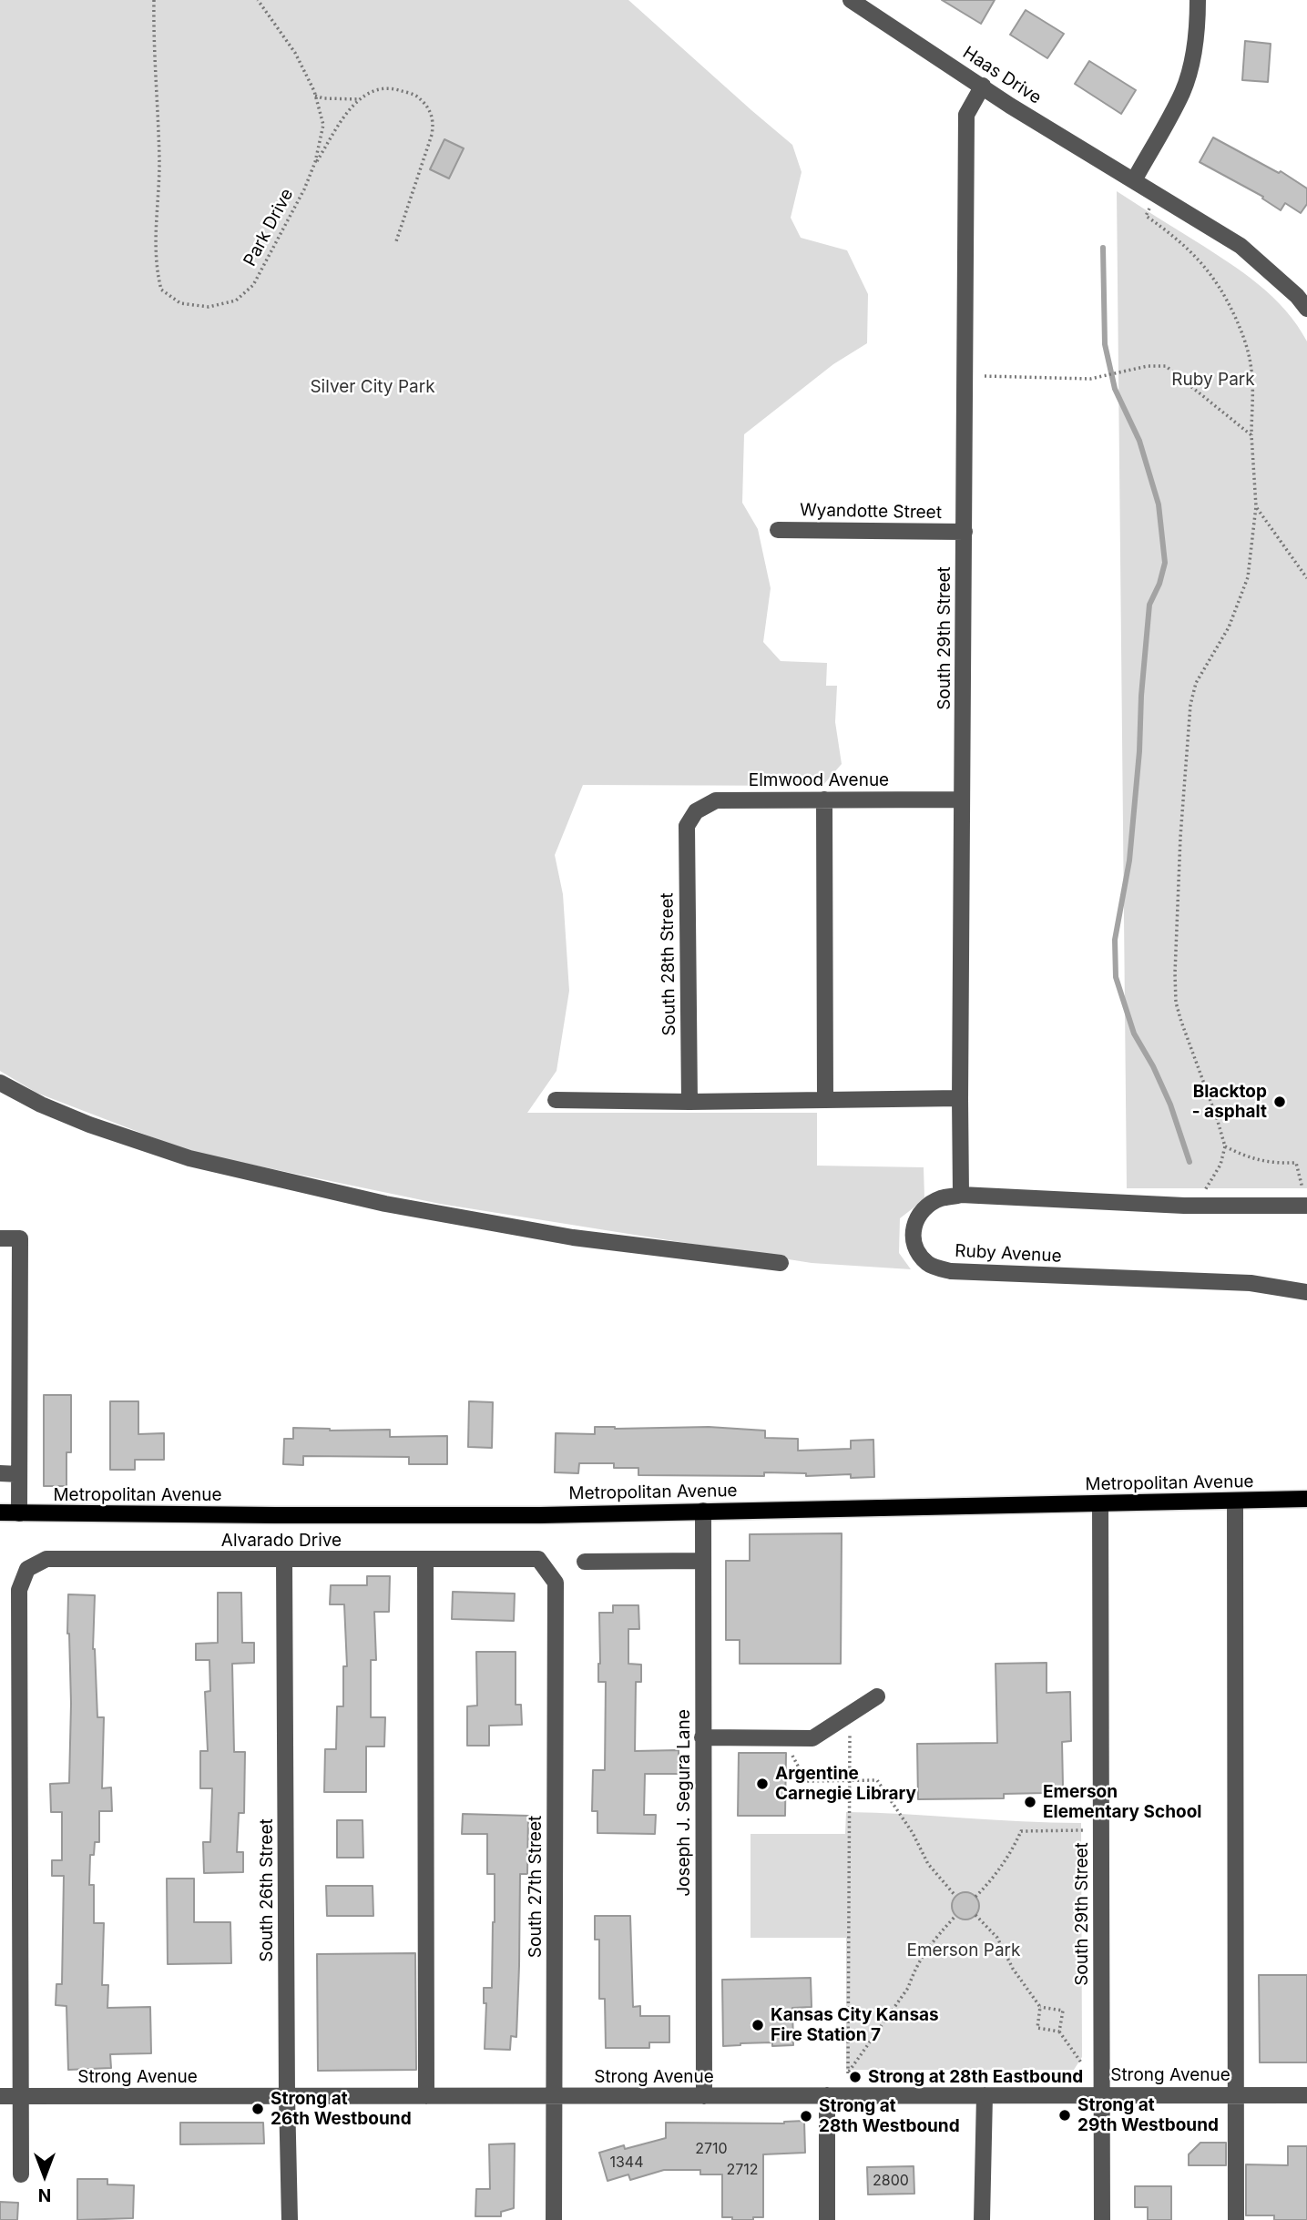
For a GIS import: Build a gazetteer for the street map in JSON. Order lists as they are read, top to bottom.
{
  "streets": {
    "main road": ["Metropolitan Avenue"],
    "street": [
      "Haas Drive",
      "Wyandotte Street",
      "South 29th Street",
      "Elmwood Avenue",
      "South 28th Street",
      "Ruby Avenue",
      "Alvarado Drive",
      "Joseph J. Segura Lane",
      "South 27th Street",
      "South 26th Street",
      "Strong Avenue"
    ],
    "path": ["Park Drive"]
  },
  "crossings": [
    ["Haas Drive", "South 29th Street"],
    ["Wyandotte Street", "South 29th Street"],
    ["South 29th Street", "Elmwood Avenue"],
    ["South 29th Street", "Ruby Avenue"],
    ["South 29th Street", "Metropolitan Avenue"],
    ["South 29th Street", "Strong Avenue"],
    ["Elmwood Avenue", "South 28th Street"],
    ["Metropolitan Avenue", "Joseph J. Segura Lane"],
    ["Alvarado Drive", "South 27th Street"],
    ["Alvarado Drive", "South 26th Street"],
    ["Alvarado Drive", "Strong Avenue"],
    ["Joseph J. Segura Lane", "Strong Avenue"],
    ["South 27th Street", "Strong Avenue"],
    ["South 26th Street", "Strong Avenue"]
  ],
  "parks": ["Ruby Park", "Silver City Park", "Emerson Park"],
  "places": [
    "Blacktop - asphalt",
    "Argentine Carnegie Library",
    "Emerson Elementary School",
    "Kansas City Kansas Fire Station 7",
    "Strong at 28th Eastbound",
    "Strong at 26th Westbound",
    "Strong at 29th Westbound",
    "Strong at 28th Westbound"
  ],
  "house_numbers": [
    "2710",
    "1344",
    "2712",
    "2800"
  ],
  "north": "bottom"
}
